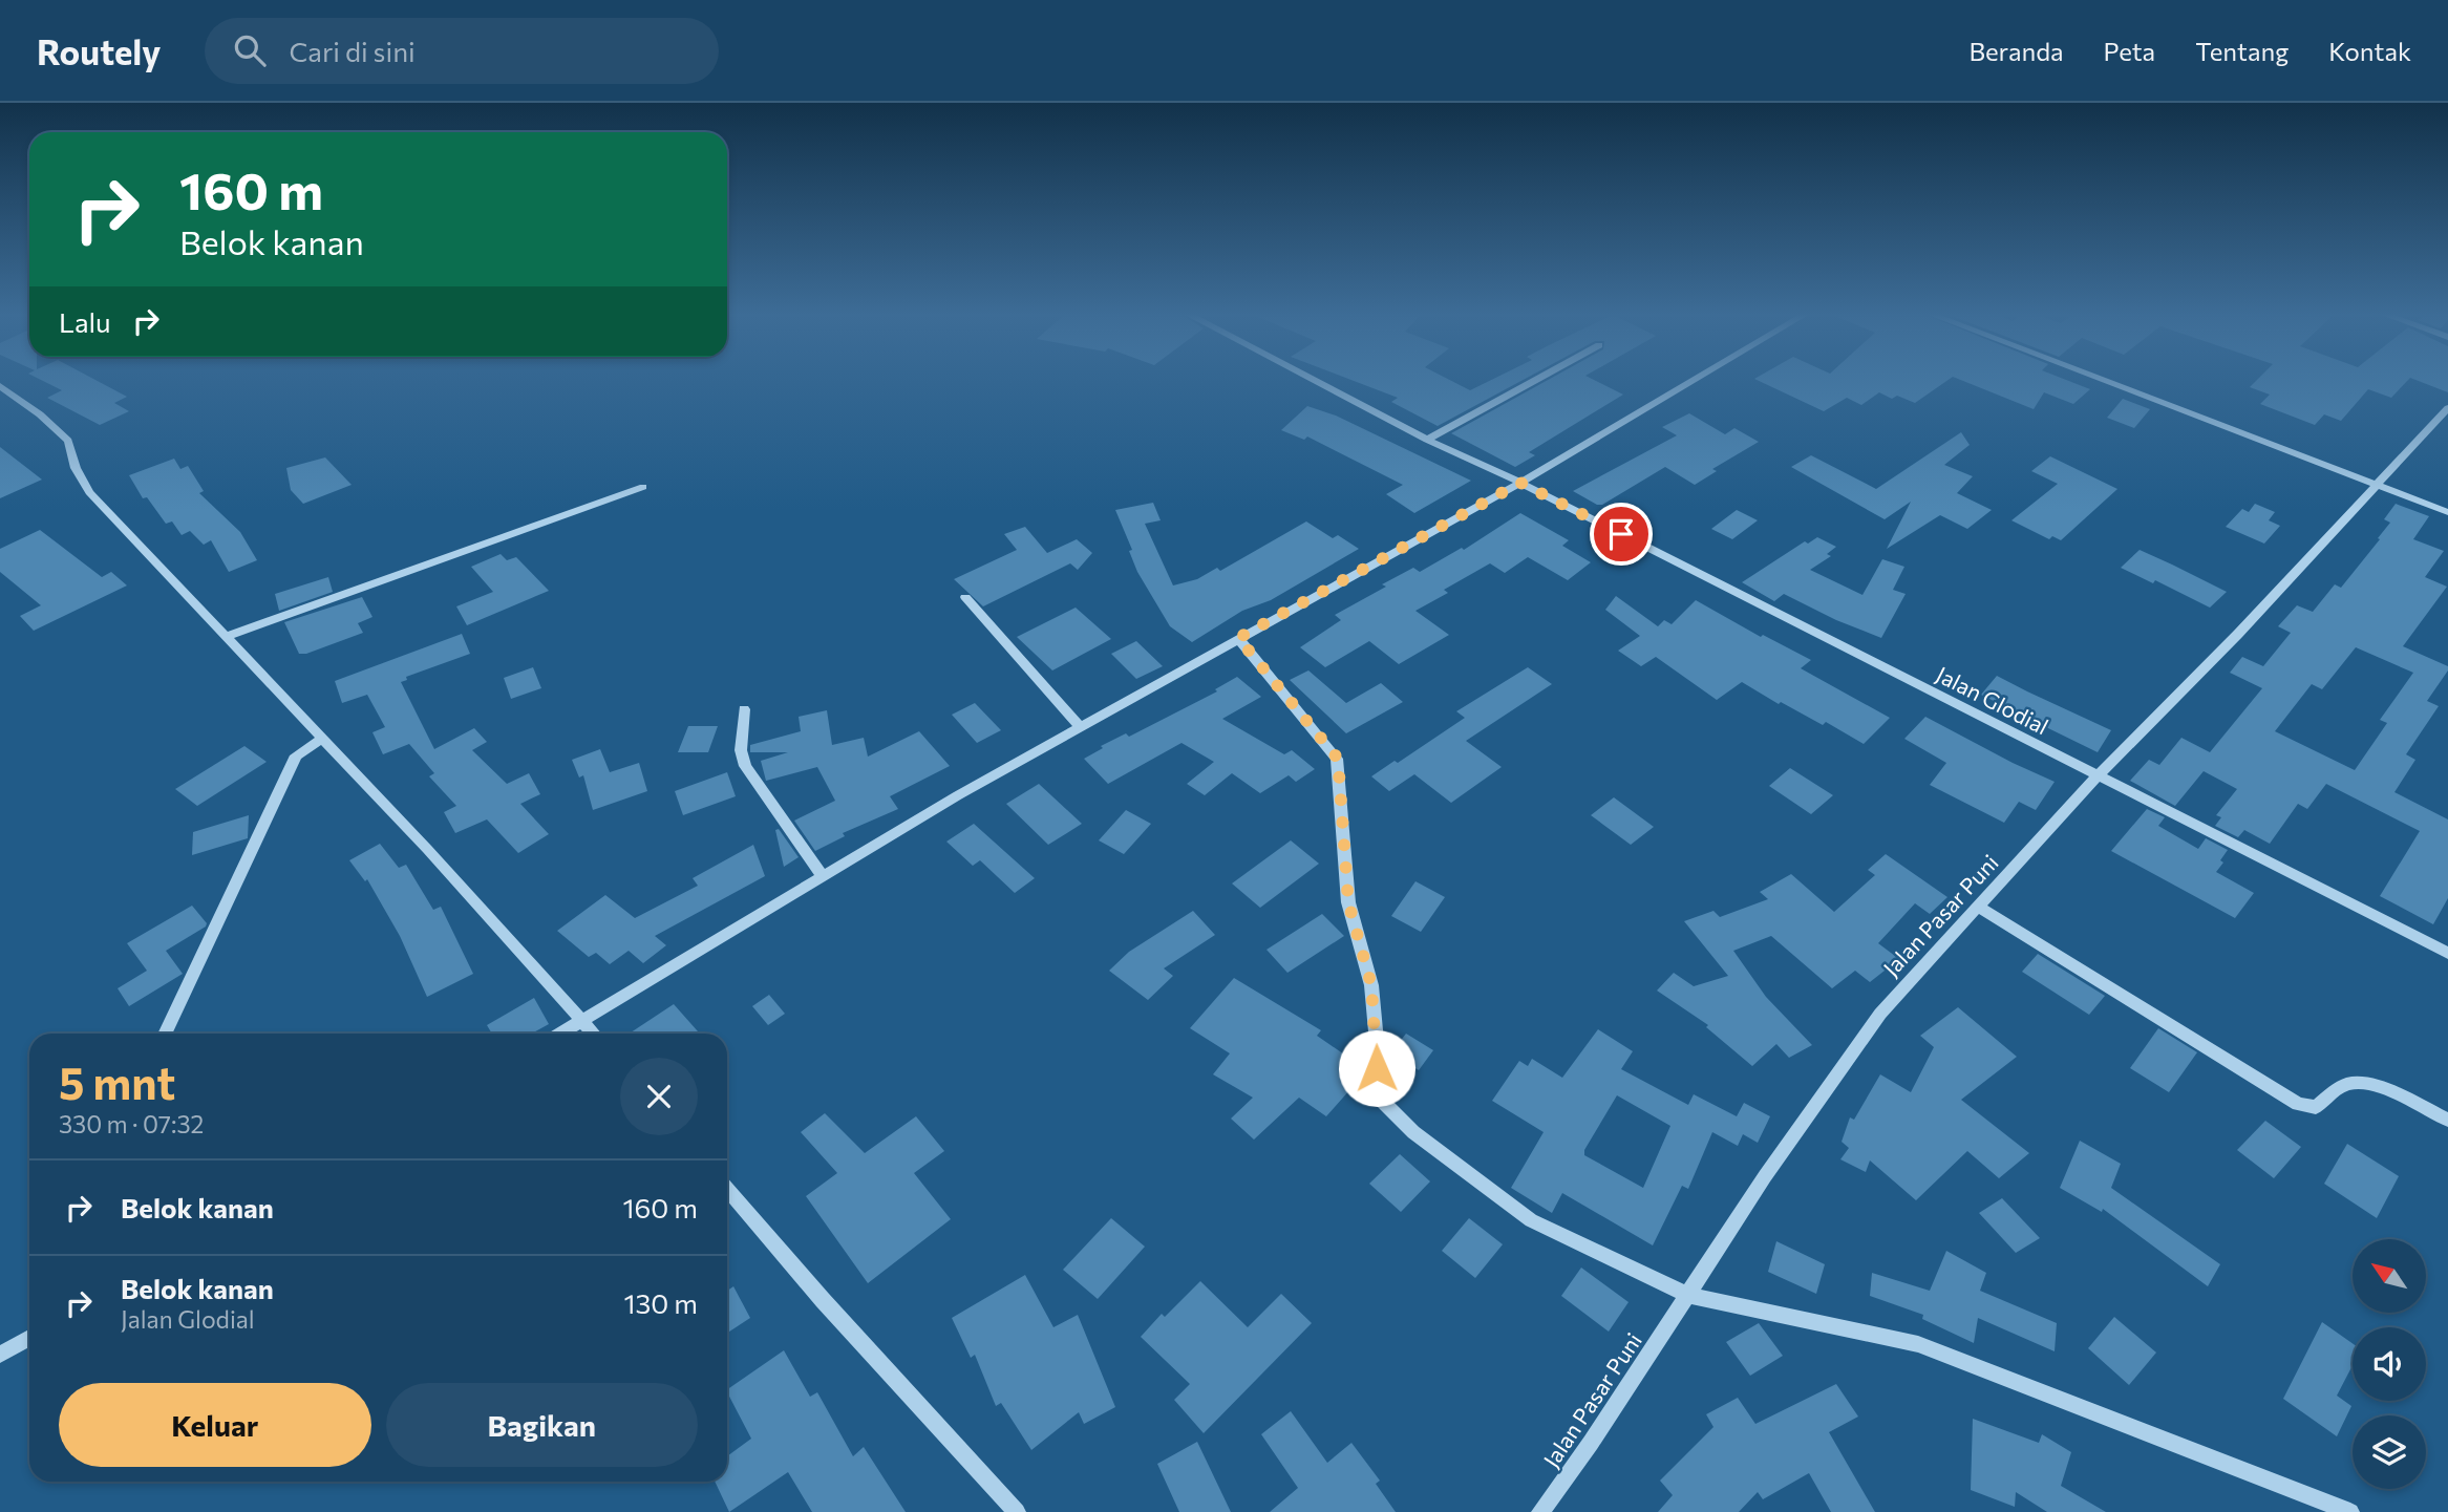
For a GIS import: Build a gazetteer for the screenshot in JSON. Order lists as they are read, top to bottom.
{
  "streets": {
    "street": ["Jalan Glodial", "Jalan Pasar Puni"]
  },
  "crossings": [
    ["Jalan Glodial", "Jalan Pasar Puni"]
  ],
  "north": "top left",
  "page": {
    "header": "Routely",
    "search": "Cari di sini",
    "nav": [
      "Beranda",
      "Peta",
      "Tentang",
      "Kontak"
    ],
    "turn": ["160 m", "Belok kanan"],
    "then": "Lalu",
    "heading": ["5 mnt", "330 m · 07:32"],
    "list": [
      {
        "name": "Belok kanan",
        "value": "160 m"
      },
      {
        "name": "Belok kanan",
        "note": "Jalan Glodial",
        "value": "130 m"
      }
    ],
    "buttons": ["Keluar", "Bagikan"]
  }
}
